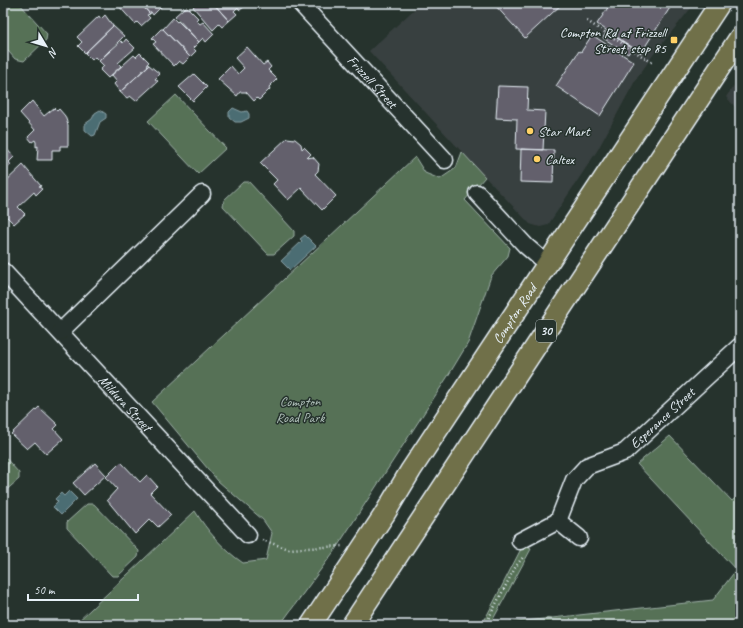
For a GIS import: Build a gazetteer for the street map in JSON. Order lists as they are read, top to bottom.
{
  "streets": {
    "main road": ["Compton Road", "30"],
    "street": ["Frizzell Street", "Mildura Street", "Esperance Street"]
  },
  "parks": ["Compton Road Park"],
  "places": {
    "transit": ["Compton Rd at Frizzell Street, stop 85"],
    "other": ["Star Mart", "Caltex"]
  },
  "scale_bar": "50 m",
  "north": "bottom right"
}
